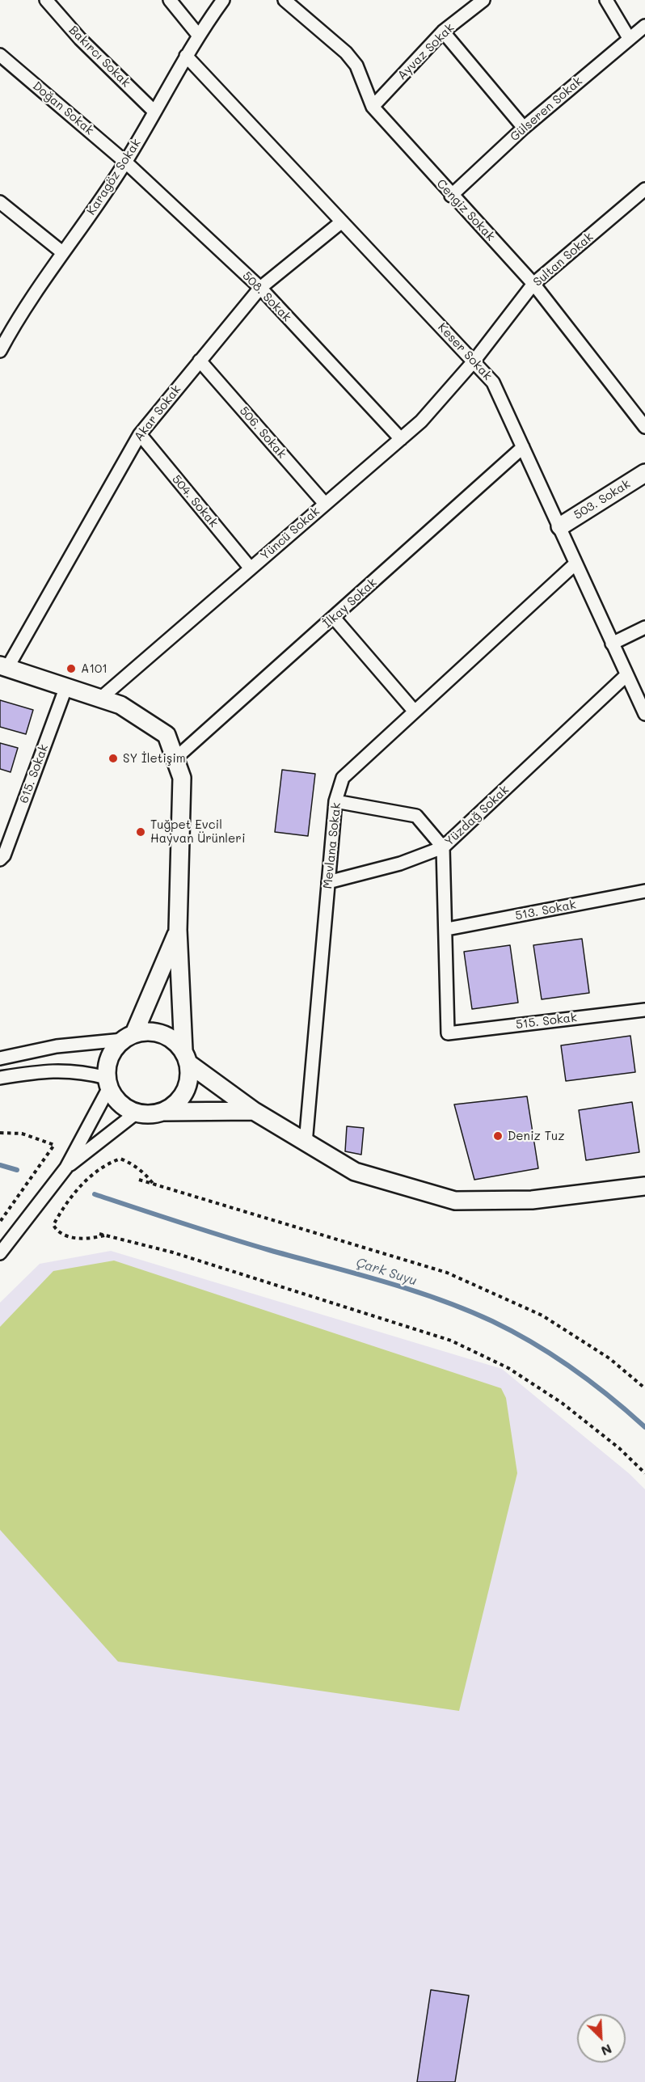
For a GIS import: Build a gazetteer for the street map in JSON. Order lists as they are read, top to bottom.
{
  "streets": {
    "street": [
      "Ayvaz Sokak",
      "Bakırcı Sokak",
      "Doğan Sokak",
      "Gülseren Sokak",
      "Karagöz Sokak",
      "Cengiz Sokak",
      "Sultan Sokak",
      "508. Sokak",
      "Keser Sokak",
      "Akar Sokak",
      "506. Sokak",
      "503. Sokak",
      "504. Sokak",
      "Yüncü Sokak",
      "İlkay Sokak",
      "615. Sokak",
      "Yüzdağ Sokak",
      "Mevlana Sokak",
      "513. Sokak",
      "515. Sokak"
    ]
  },
  "crossings": [
    ["Ayvaz Sokak", "Cengiz Sokak"],
    ["Bakırcı Sokak", "Karagöz Sokak"],
    ["Doğan Sokak", "Karagöz Sokak"],
    ["Doğan Sokak", "508. Sokak"],
    ["Gülseren Sokak", "Cengiz Sokak"],
    ["Karagöz Sokak", "508. Sokak"],
    ["Karagöz Sokak", "Keser Sokak"],
    ["Cengiz Sokak", "Sultan Sokak"],
    ["Sultan Sokak", "Keser Sokak"],
    ["Sultan Sokak", "Yüncü Sokak"],
    ["508. Sokak", "Akar Sokak"],
    ["508. Sokak", "Yüncü Sokak"],
    ["Keser Sokak", "Akar Sokak"],
    ["Keser Sokak", "503. Sokak"],
    ["Keser Sokak", "Yüncü Sokak"],
    ["Keser Sokak", "İlkay Sokak"],
    ["Keser Sokak", "Yüzdağ Sokak"],
    ["Keser Sokak", "Mevlana Sokak"],
    ["Akar Sokak", "506. Sokak"],
    ["Akar Sokak", "504. Sokak"],
    ["506. Sokak", "Yüncü Sokak"],
    ["504. Sokak", "Yüncü Sokak"],
    ["Yüzdağ Sokak", "513. Sokak"],
    ["Yüzdağ Sokak", "515. Sokak"]
  ],
  "water": ["Çark Suyu"],
  "places": [
    "A101",
    "SY İletişim",
    "Tuğpet Evcil Hayvan Ürünleri",
    "Deniz Tuz"
  ],
  "north": "bottom right"
}
